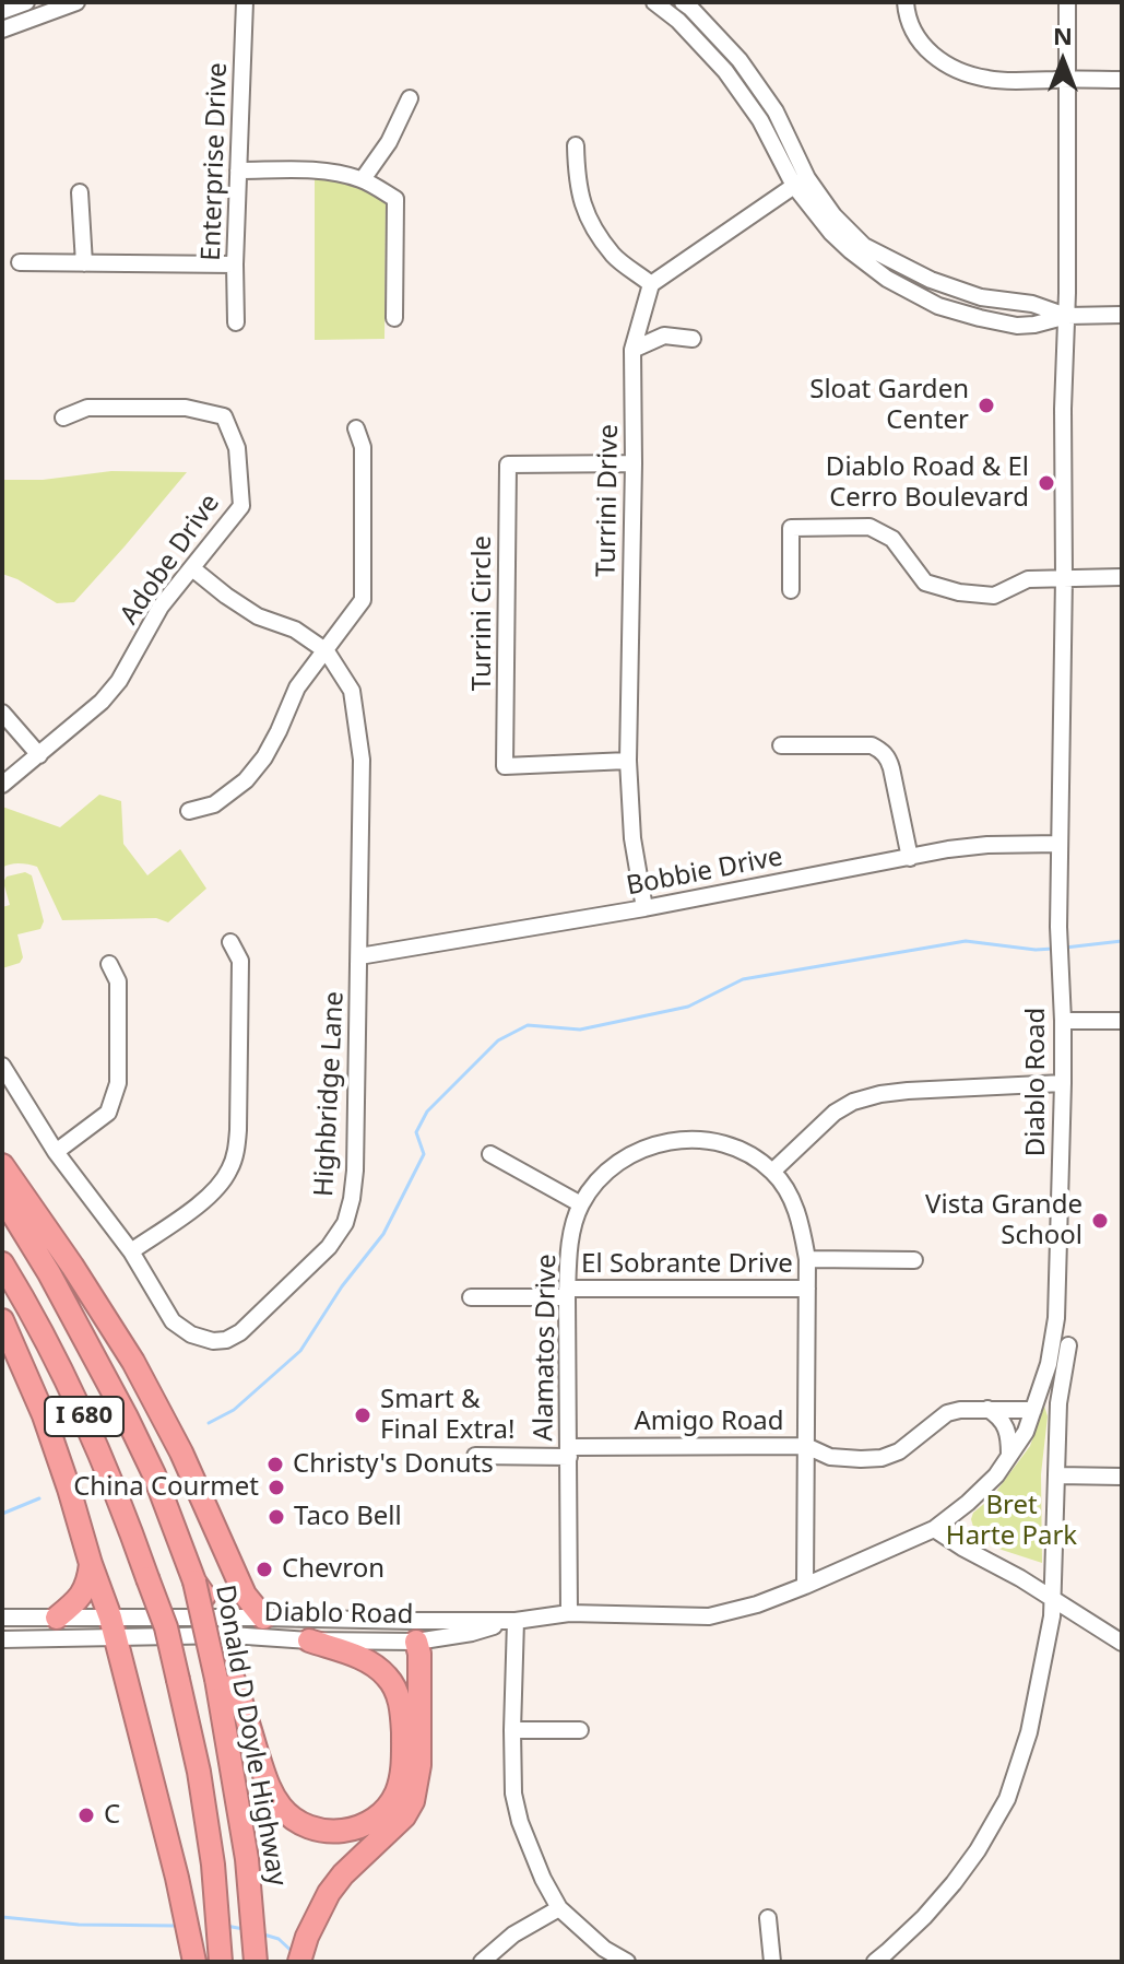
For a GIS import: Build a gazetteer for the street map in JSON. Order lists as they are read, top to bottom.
{
  "streets": {
    "highway": ["I 680", "Donald D Doyle Highway"],
    "street": [
      "Enterprise Drive",
      "Turrini Drive",
      "Adobe Drive",
      "Turrini Circle",
      "Bobbie Drive",
      "Diablo Road",
      "Highbridge Lane",
      "El Sobrante Drive",
      "Alamatos Drive",
      "Amigo Road"
    ]
  },
  "crossings": [
    ["Turrini Drive", "Turrini Circle"],
    ["Turrini Drive", "Bobbie Drive"],
    ["Adobe Drive", "Highbridge Lane"],
    ["Bobbie Drive", "Diablo Road"],
    ["Bobbie Drive", "Highbridge Lane"],
    ["Diablo Road", "Alamatos Drive"],
    ["Diablo Road", "Amigo Road"],
    ["El Sobrante Drive", "Alamatos Drive"],
    ["Alamatos Drive", "Amigo Road"]
  ],
  "parks": ["Bret Harte Park"],
  "places": [
    "Sloat Garden Center",
    "Diablo Road & El Cerro Boulevard",
    "Vista Grande School",
    "Smart & Final Extra!",
    "Christy's Donuts",
    "China Courmet",
    "Taco Bell",
    "Chevron",
    "C"
  ],
  "north": "top"
}
